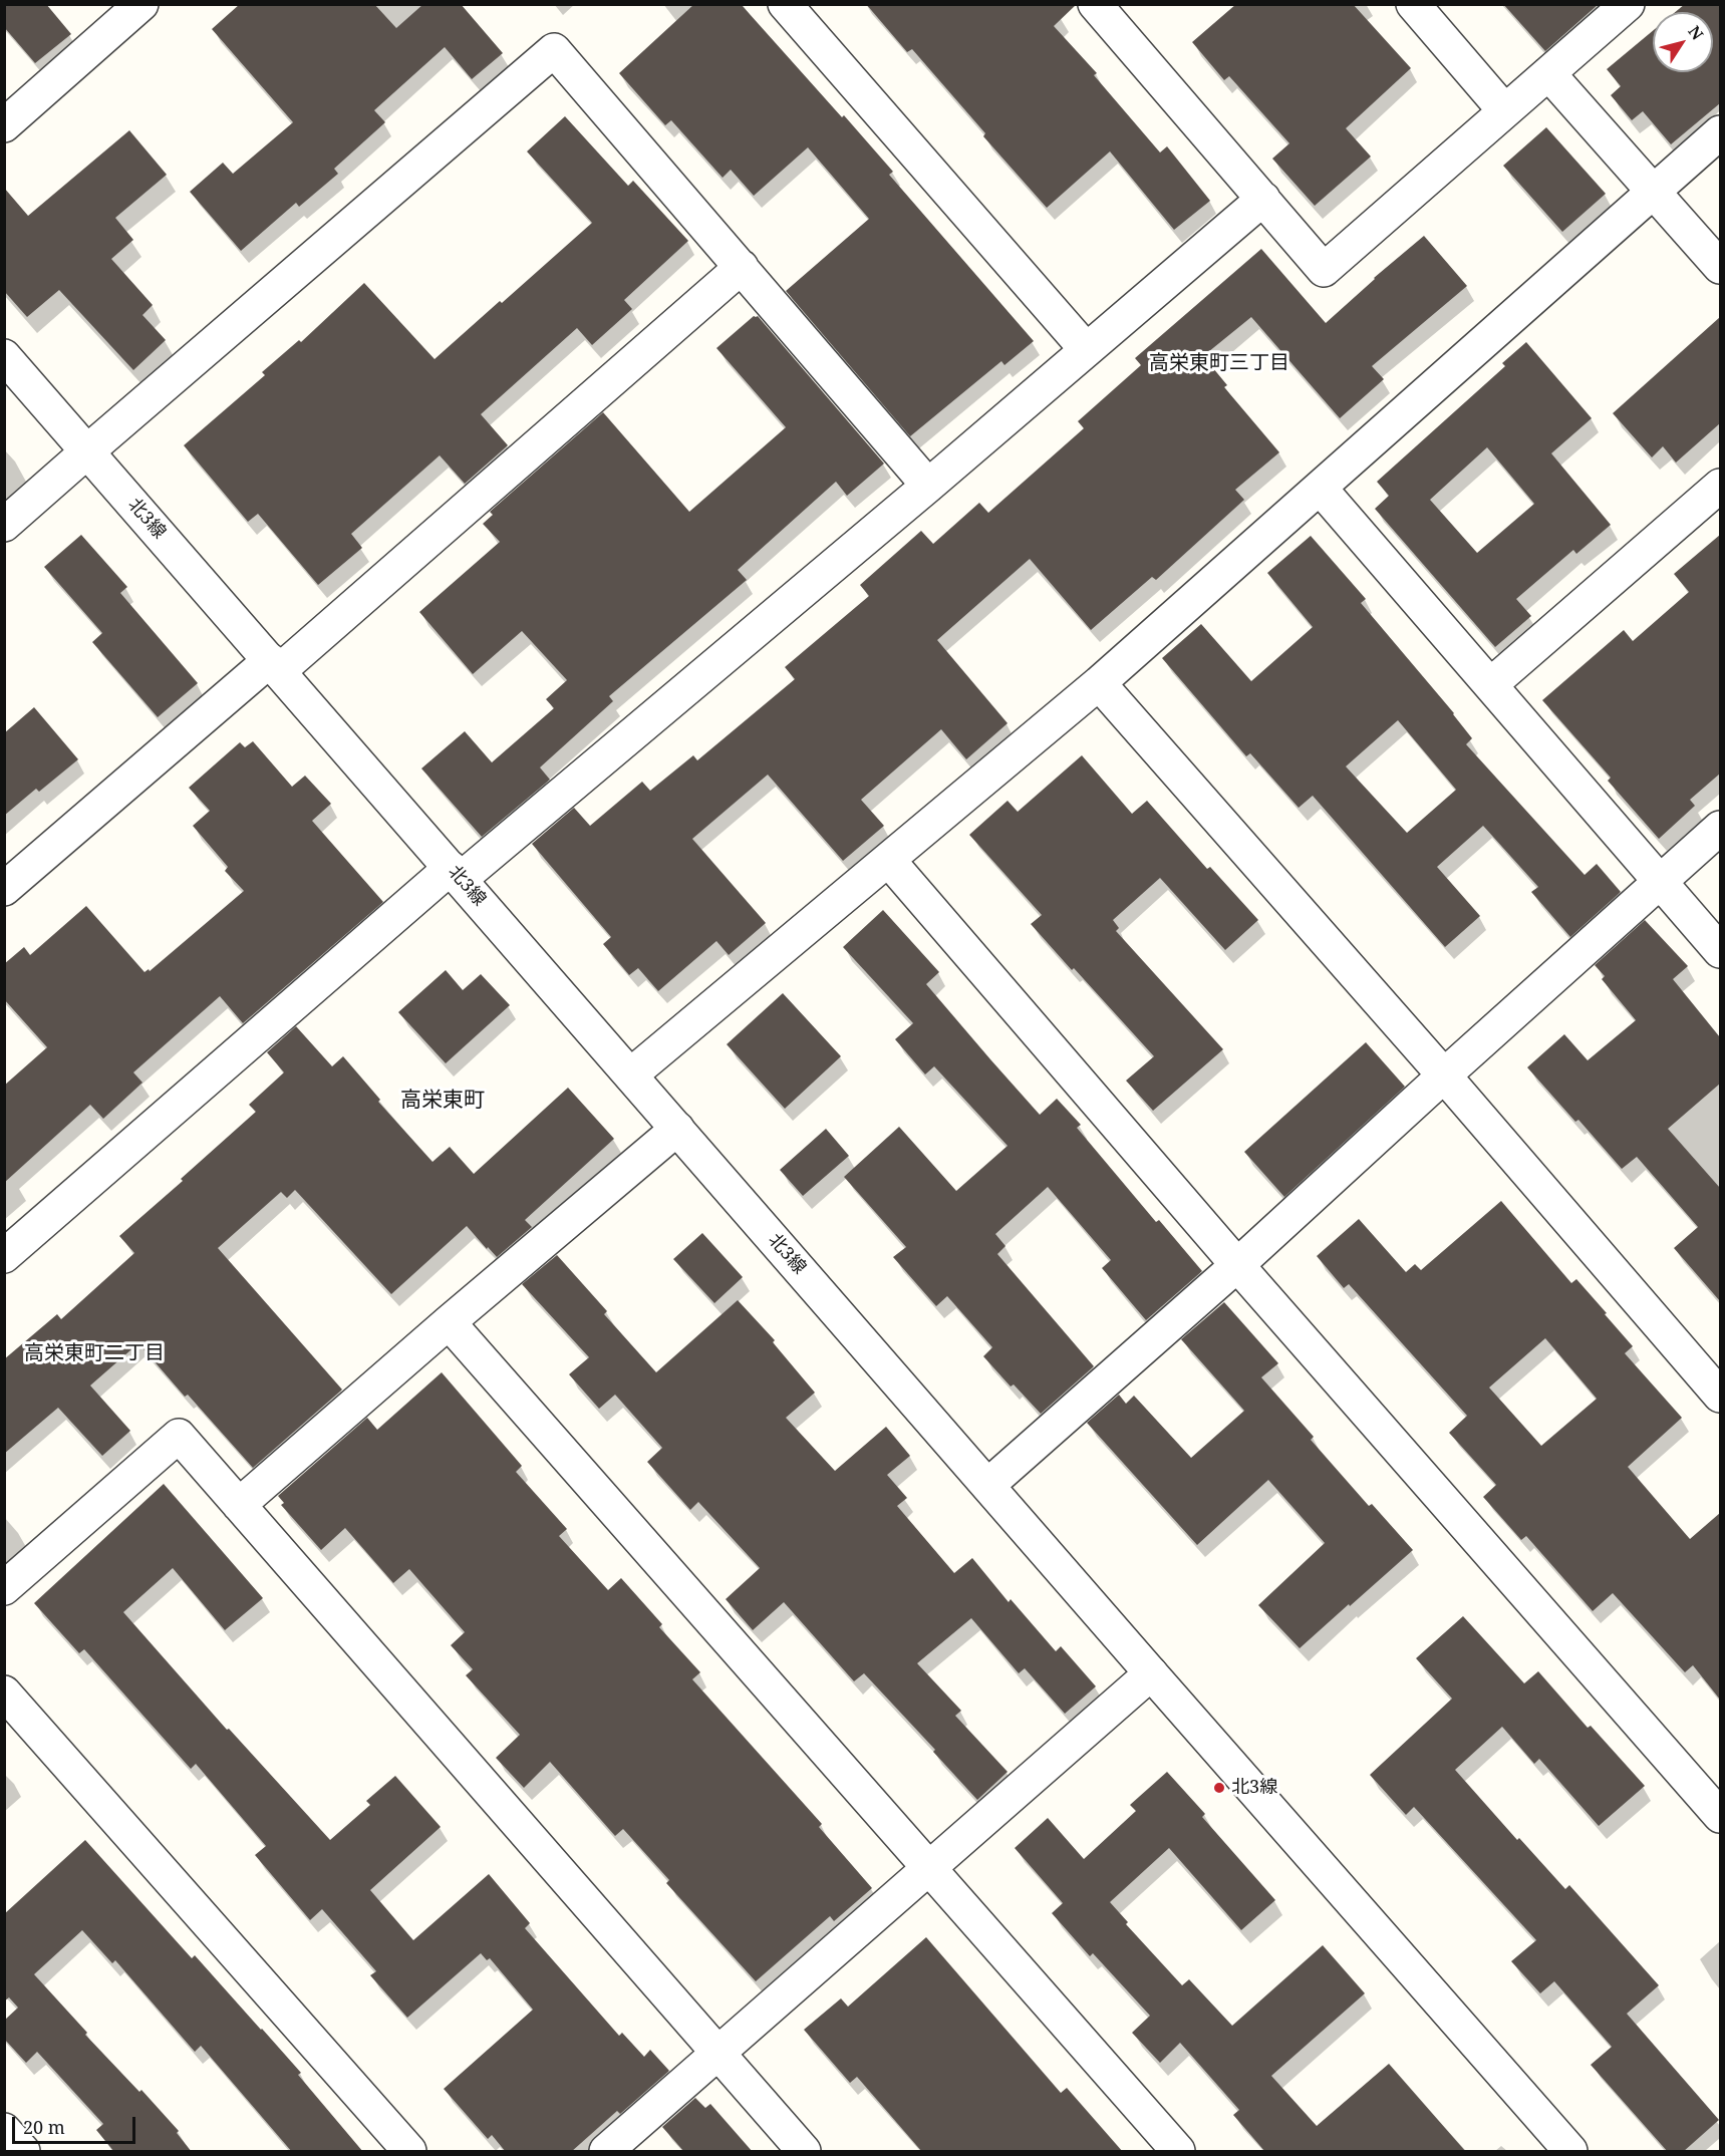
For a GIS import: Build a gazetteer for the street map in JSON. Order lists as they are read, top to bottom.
{
  "streets": {
    "street": ["北3線"]
  },
  "districts": ["高栄東町三丁目", "高栄東町", "高栄東町二丁目"],
  "places": ["北3線"],
  "scale_bar": "20 m",
  "north": "top right"
}
